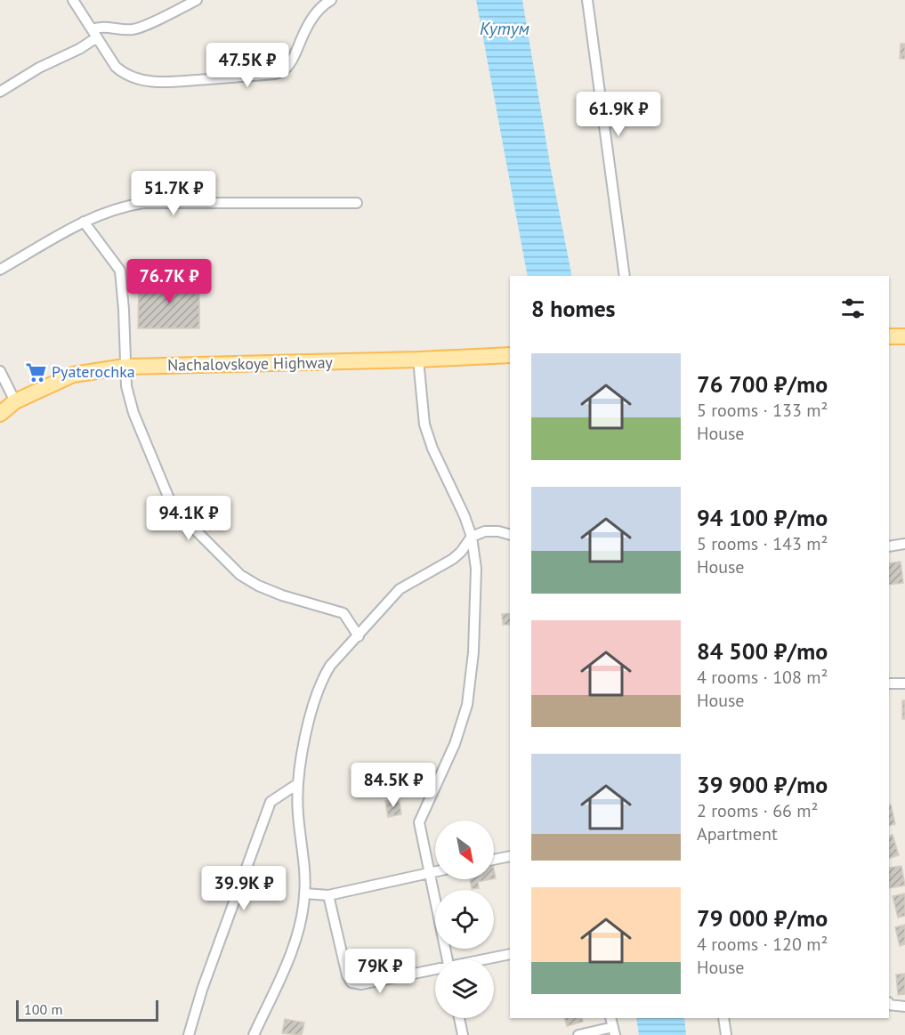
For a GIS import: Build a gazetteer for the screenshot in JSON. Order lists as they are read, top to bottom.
{
  "streets": {
    "main road": ["Nachalovskoye Highway"]
  },
  "water": ["Кутум"],
  "places": {
    "supermarket": ["Pyaterochka"]
  },
  "scale_bar": "100 m",
  "north": "bottom right",
  "page": {
    "price": [
      "47.5K ₽",
      "61.9K ₽",
      "51.7K ₽",
      "76.7K ₽",
      "94.1K ₽",
      "84.5K ₽",
      "39.9K ₽",
      "79K ₽"
    ],
    "heading": "8 homes",
    "list": [
      {
        "name": "76 700 ₽/mo",
        "note": "5 rooms · 133 m² · House"
      },
      {
        "name": "94 100 ₽/mo",
        "note": "5 rooms · 143 m² · House"
      },
      {
        "name": "84 500 ₽/mo",
        "note": "4 rooms · 108 m² · House"
      },
      {
        "name": "39 900 ₽/mo",
        "note": "2 rooms · 66 m² · Apartment"
      },
      {
        "name": "79 000 ₽/mo",
        "note": "4 rooms · 120 m² · House"
      }
    ],
    "scale": "100 m"
  }
}
